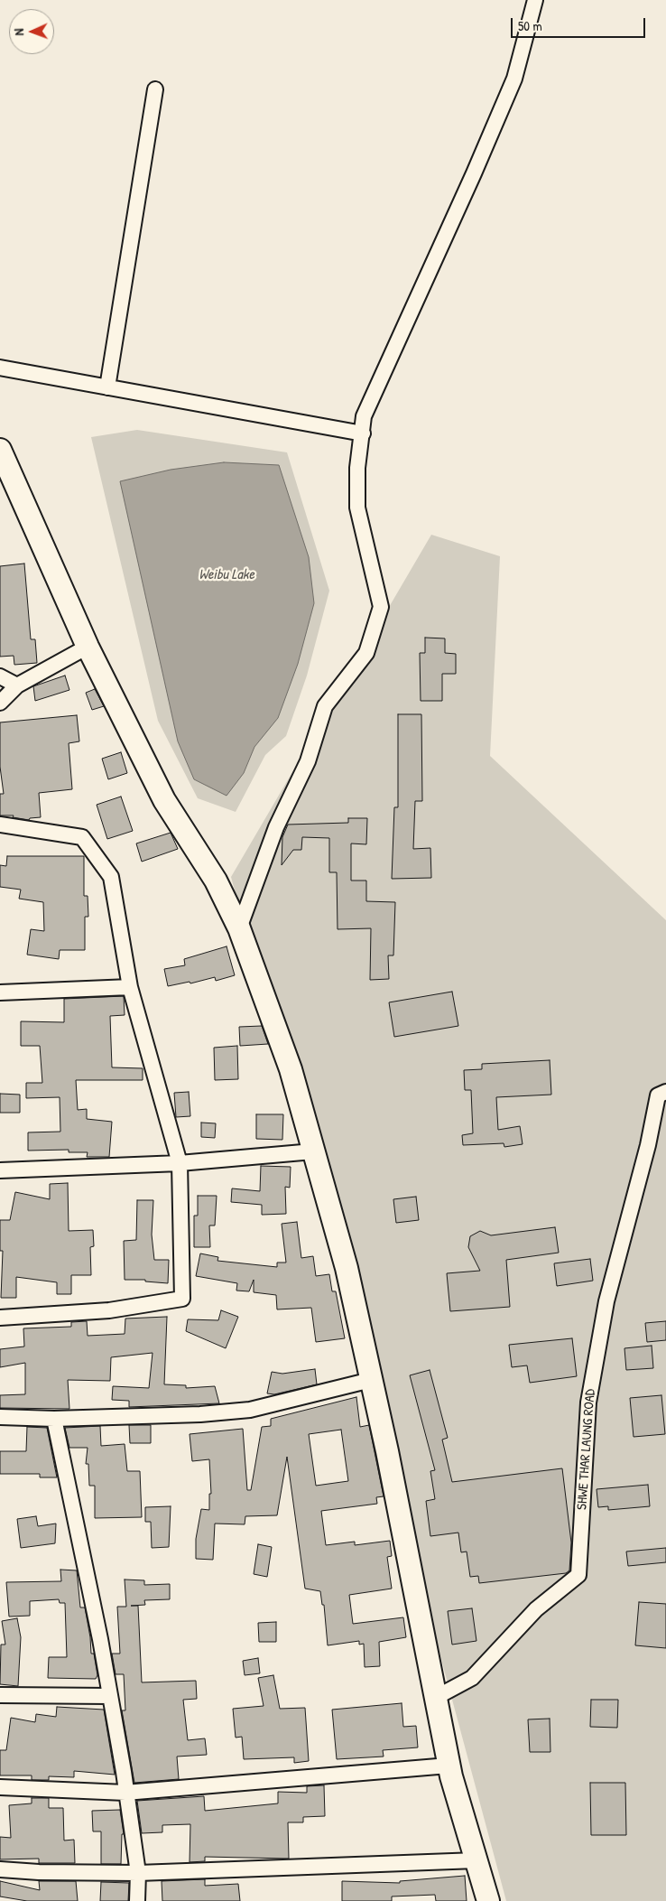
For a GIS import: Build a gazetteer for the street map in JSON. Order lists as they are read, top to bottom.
{
  "streets": {
    "street": ["SHWE THAR LAUNG ROAD"]
  },
  "water": ["Weibu Lake"],
  "scale_bar": "50 m",
  "north": "left"
}
